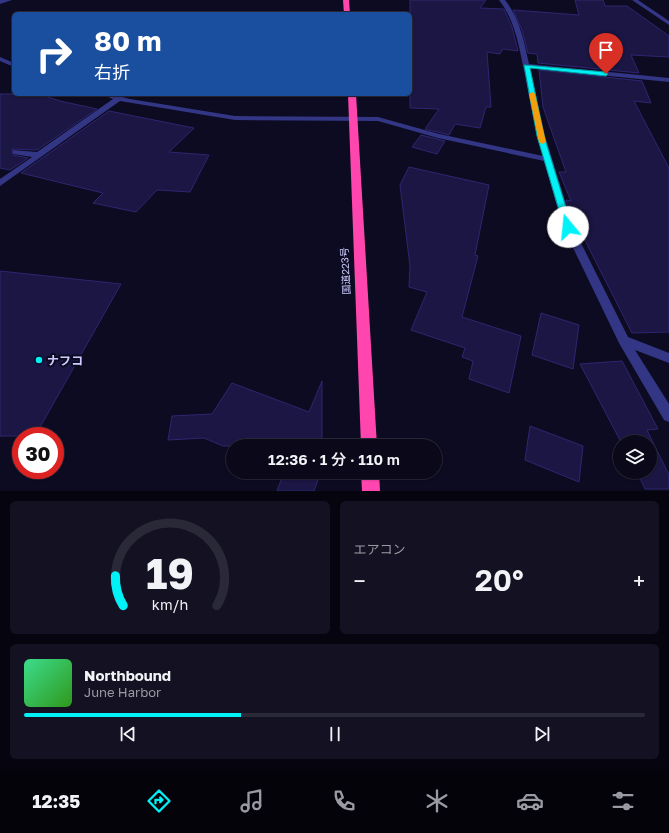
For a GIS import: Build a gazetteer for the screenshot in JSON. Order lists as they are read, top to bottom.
{
  "streets": {
    "highway": ["国道223号"]
  },
  "places": ["ナフコ"],
  "page": {
    "turn": ["80 m", "右折"],
    "limit": "30",
    "trip": "12:36 · 1 分 · 110 m",
    "tile": "エアコン",
    "heat": ["−", "20°", "+"],
    "song": ["Northbound", "June Harbor"],
    "tabs": "12:35",
    "gauge": ["19", "km/h"]
  }
}
